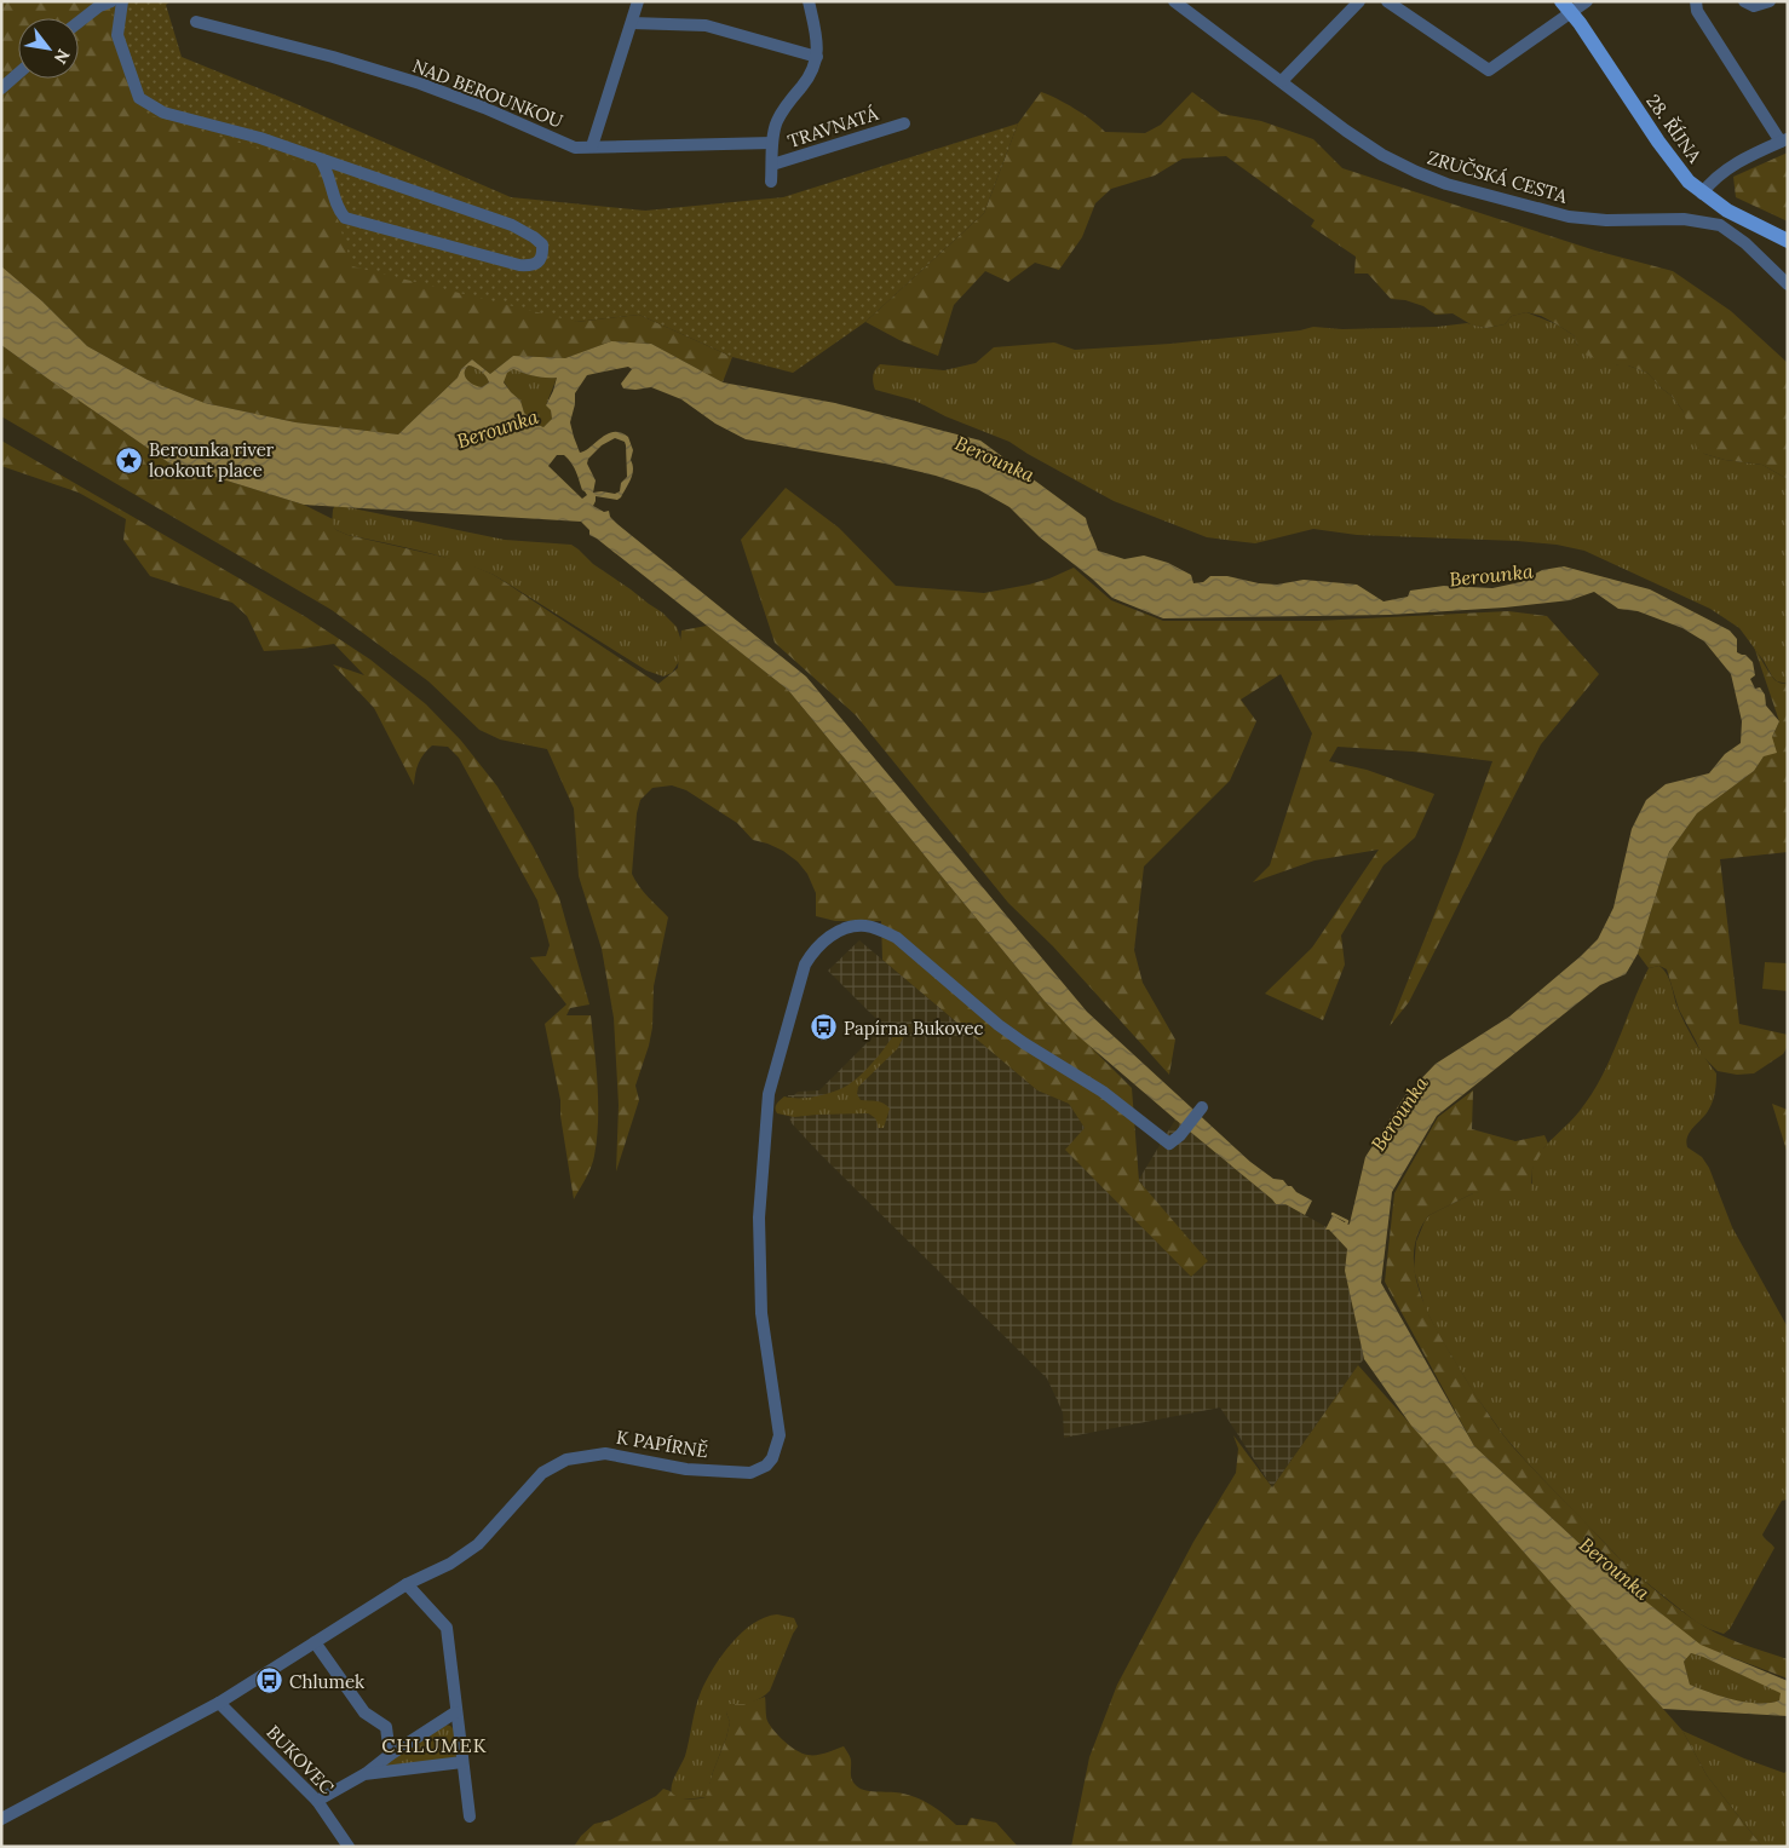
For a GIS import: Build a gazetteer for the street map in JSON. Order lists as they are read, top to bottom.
{
  "streets": {
    "main road": ["28. ŘÍJNA"],
    "street": [
      "NAD BEROUNKOU",
      "TRAVNATÁ",
      "ZRUČSKÁ CESTA",
      "K PAPÍRNĚ",
      "BUKOVEC"
    ]
  },
  "crossings": [
    ["K PAPÍRNĚ", "BUKOVEC"]
  ],
  "districts": ["CHLUMEK"],
  "water": ["Berounka"],
  "places": {
    "place": ["Berounka river lookout place"],
    "bus stop": ["Papírna Bukovec", "Chlumek"]
  },
  "north": "bottom right"
}
